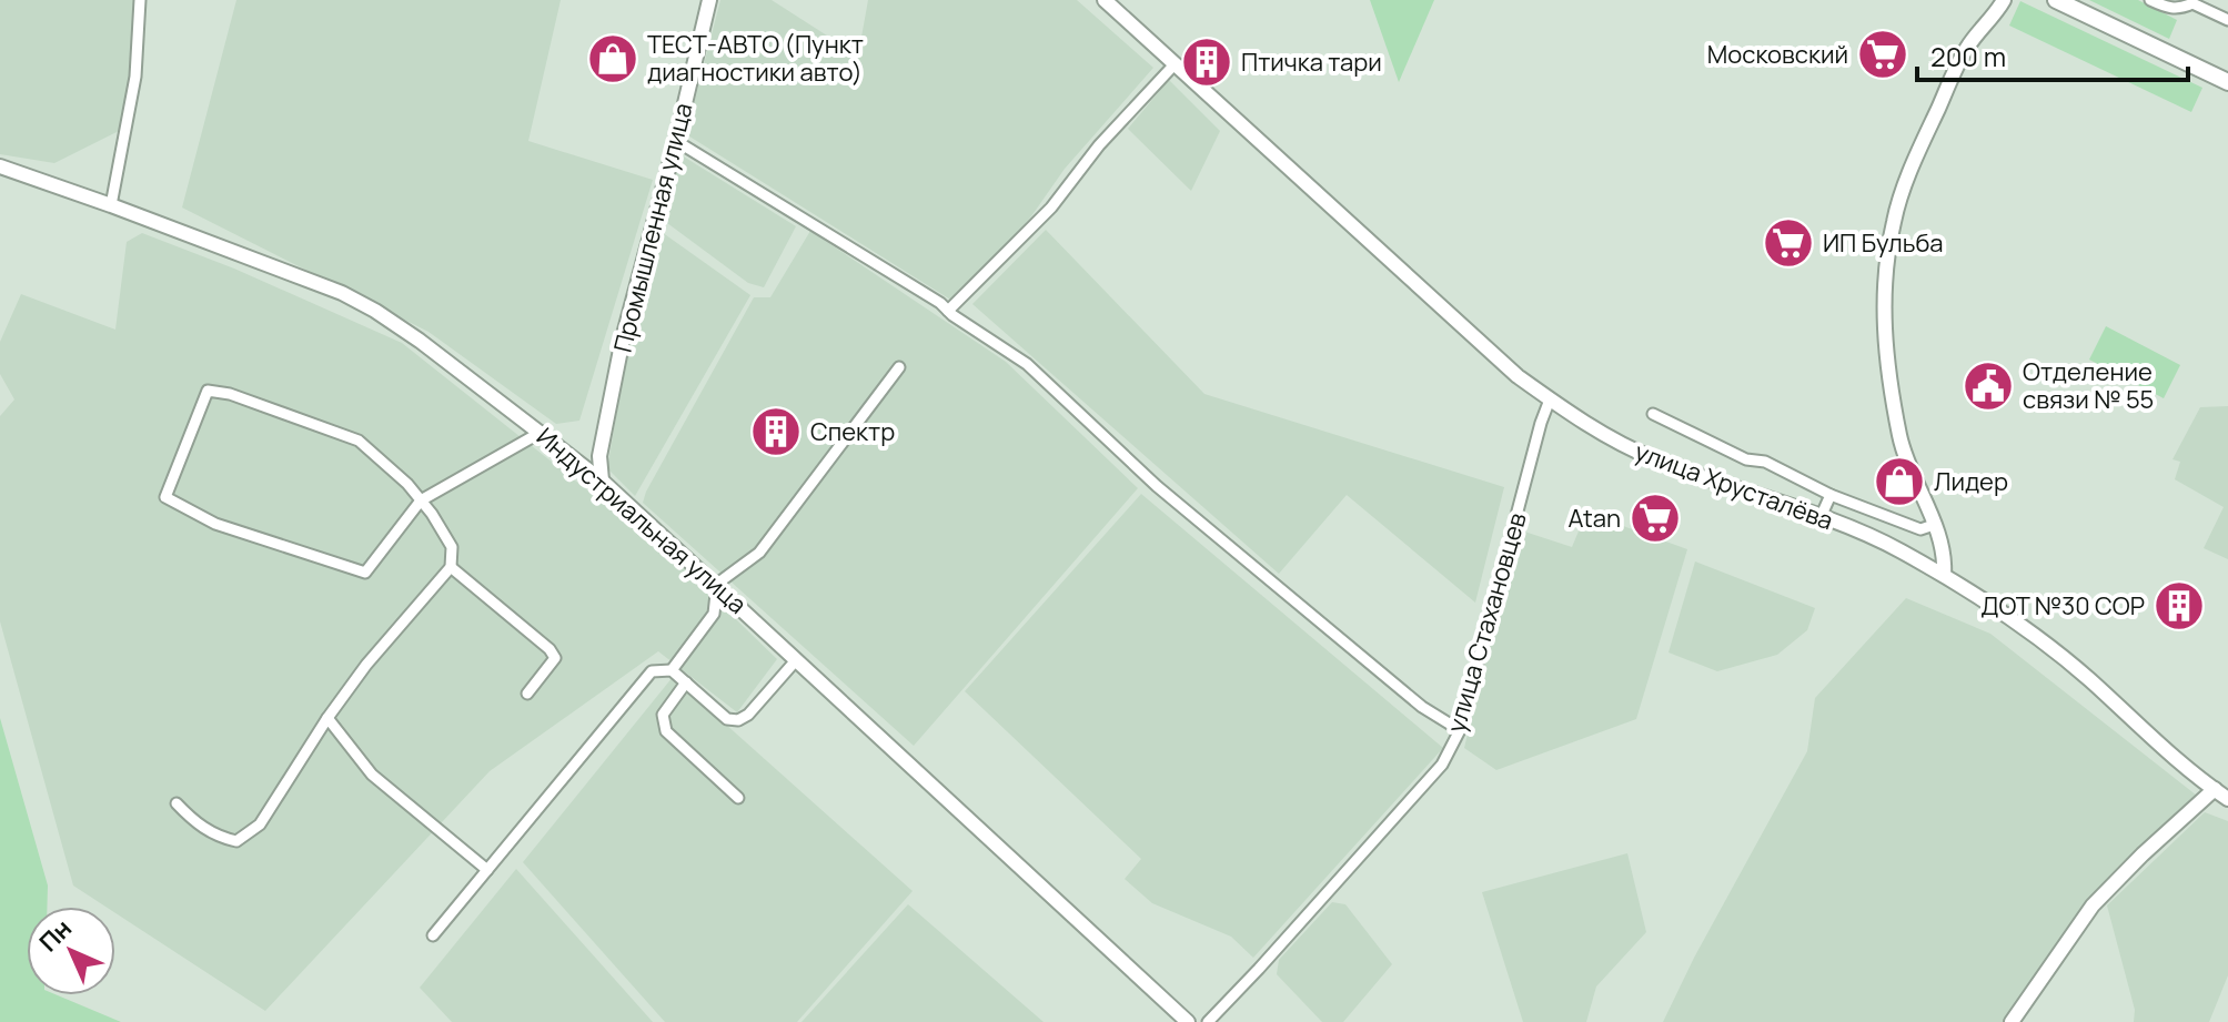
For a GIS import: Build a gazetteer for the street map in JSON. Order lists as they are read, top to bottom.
{
  "streets": {
    "main road": ["Промышленная улица", "улица Хрусталёва", "Индустриальная улица"],
    "street": ["улица Стахановцев"]
  },
  "crossings": [
    ["Промышленная улица", "Индустриальная улица"],
    ["улица Хрусталёва", "улица Стахановцев"]
  ],
  "places": {
    "supermarket": ["Московский", "ИП Бульба", "Atan"],
    "shop": ["ТЕСТ-АВТО (Пункт диагностики авто)", "Лидер"],
    "building": ["Птичка тари", "Спектр", "ДОТ №30 СОР"],
    "public building": ["Отделение связи № 55"]
  },
  "scale_bar": "200 m",
  "north": "top left"
}
